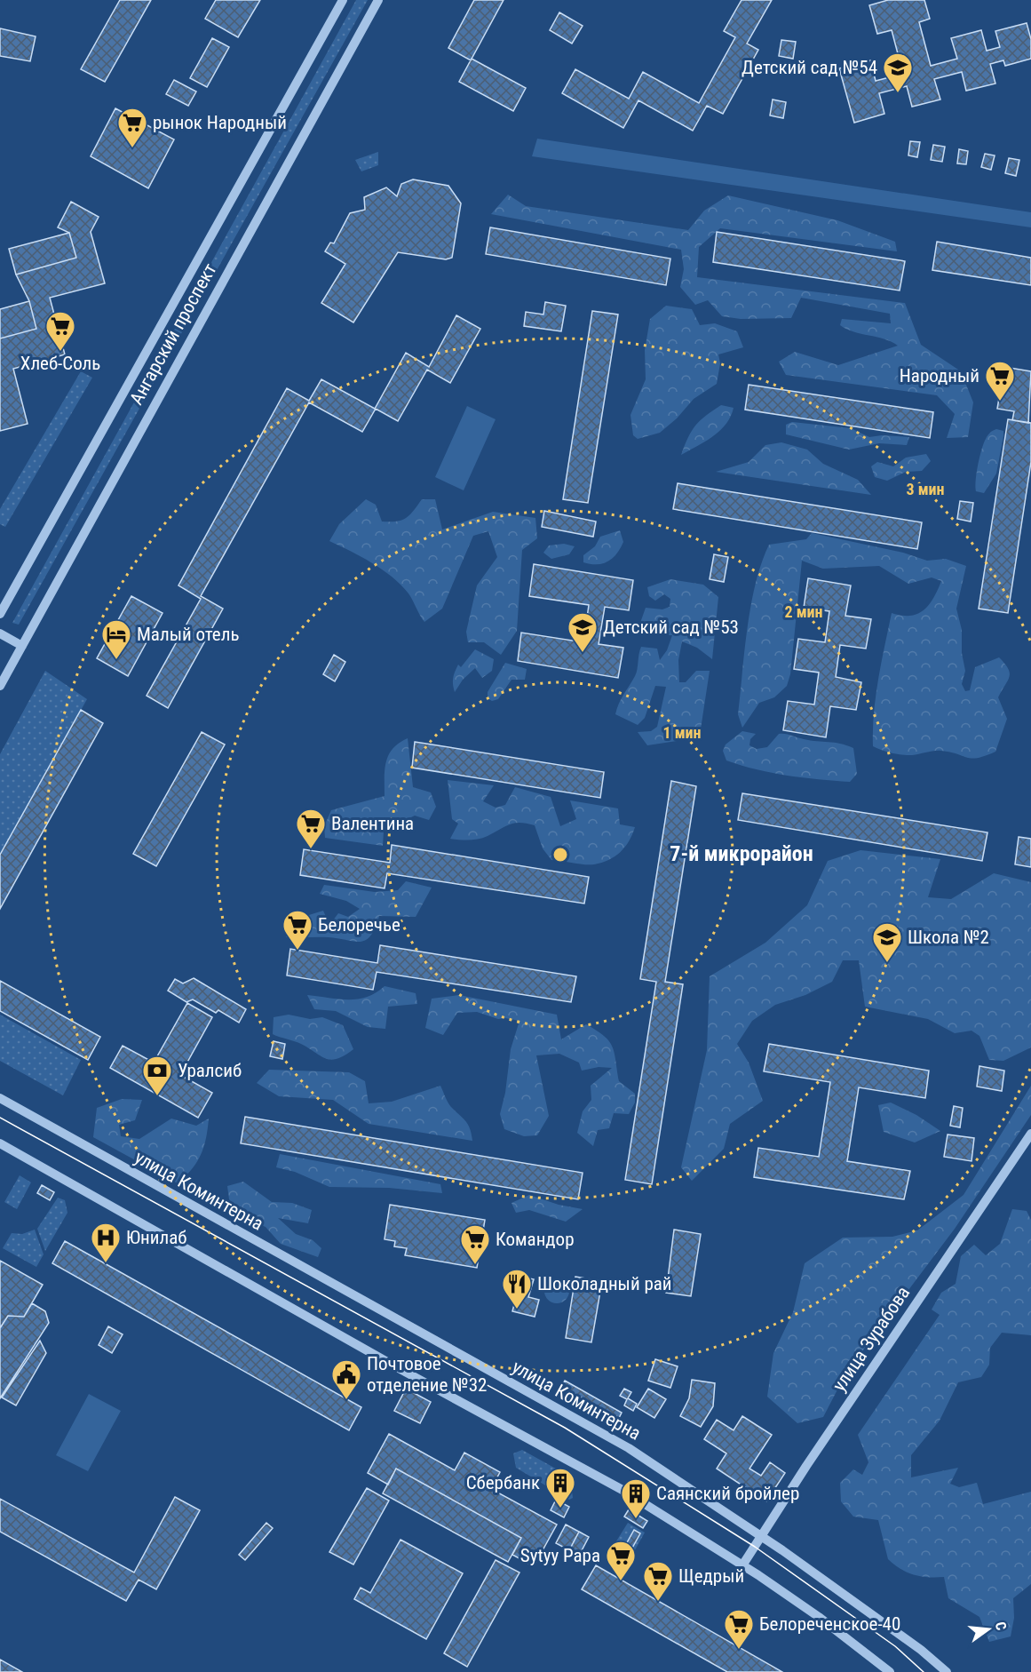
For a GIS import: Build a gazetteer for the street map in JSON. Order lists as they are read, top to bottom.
{
  "streets": {
    "street": ["Ангарский проспект", "улица Коминтерна", "улица Зурабова"]
  },
  "crossings": [
    ["улица Коминтерна", "улица Зурабова"]
  ],
  "districts": ["7-й микрорайон"],
  "places": {
    "school or university": ["Детский сад №54", "Детский сад №53", "Школа №2"],
    "supermarket": [
      "рынок Народный",
      "Хлеб-Соль",
      "Народный",
      "Валентина",
      "Белоречье",
      "Командор",
      "Sytyy Papa",
      "Щедрый",
      "Белореченское-40"
    ],
    "hotel": ["Малый отель"],
    "bank": ["Уралсиб"],
    "hospital": ["Юнилаб"],
    "restaurant": ["Шоколадный рай"],
    "public building": ["Почтовое отделение №32"],
    "building": ["Сбербанк", "Саянский бройлер"]
  },
  "north": "right",
  "rings": ["3 мин", "2 мин", "1 мин"]
}
